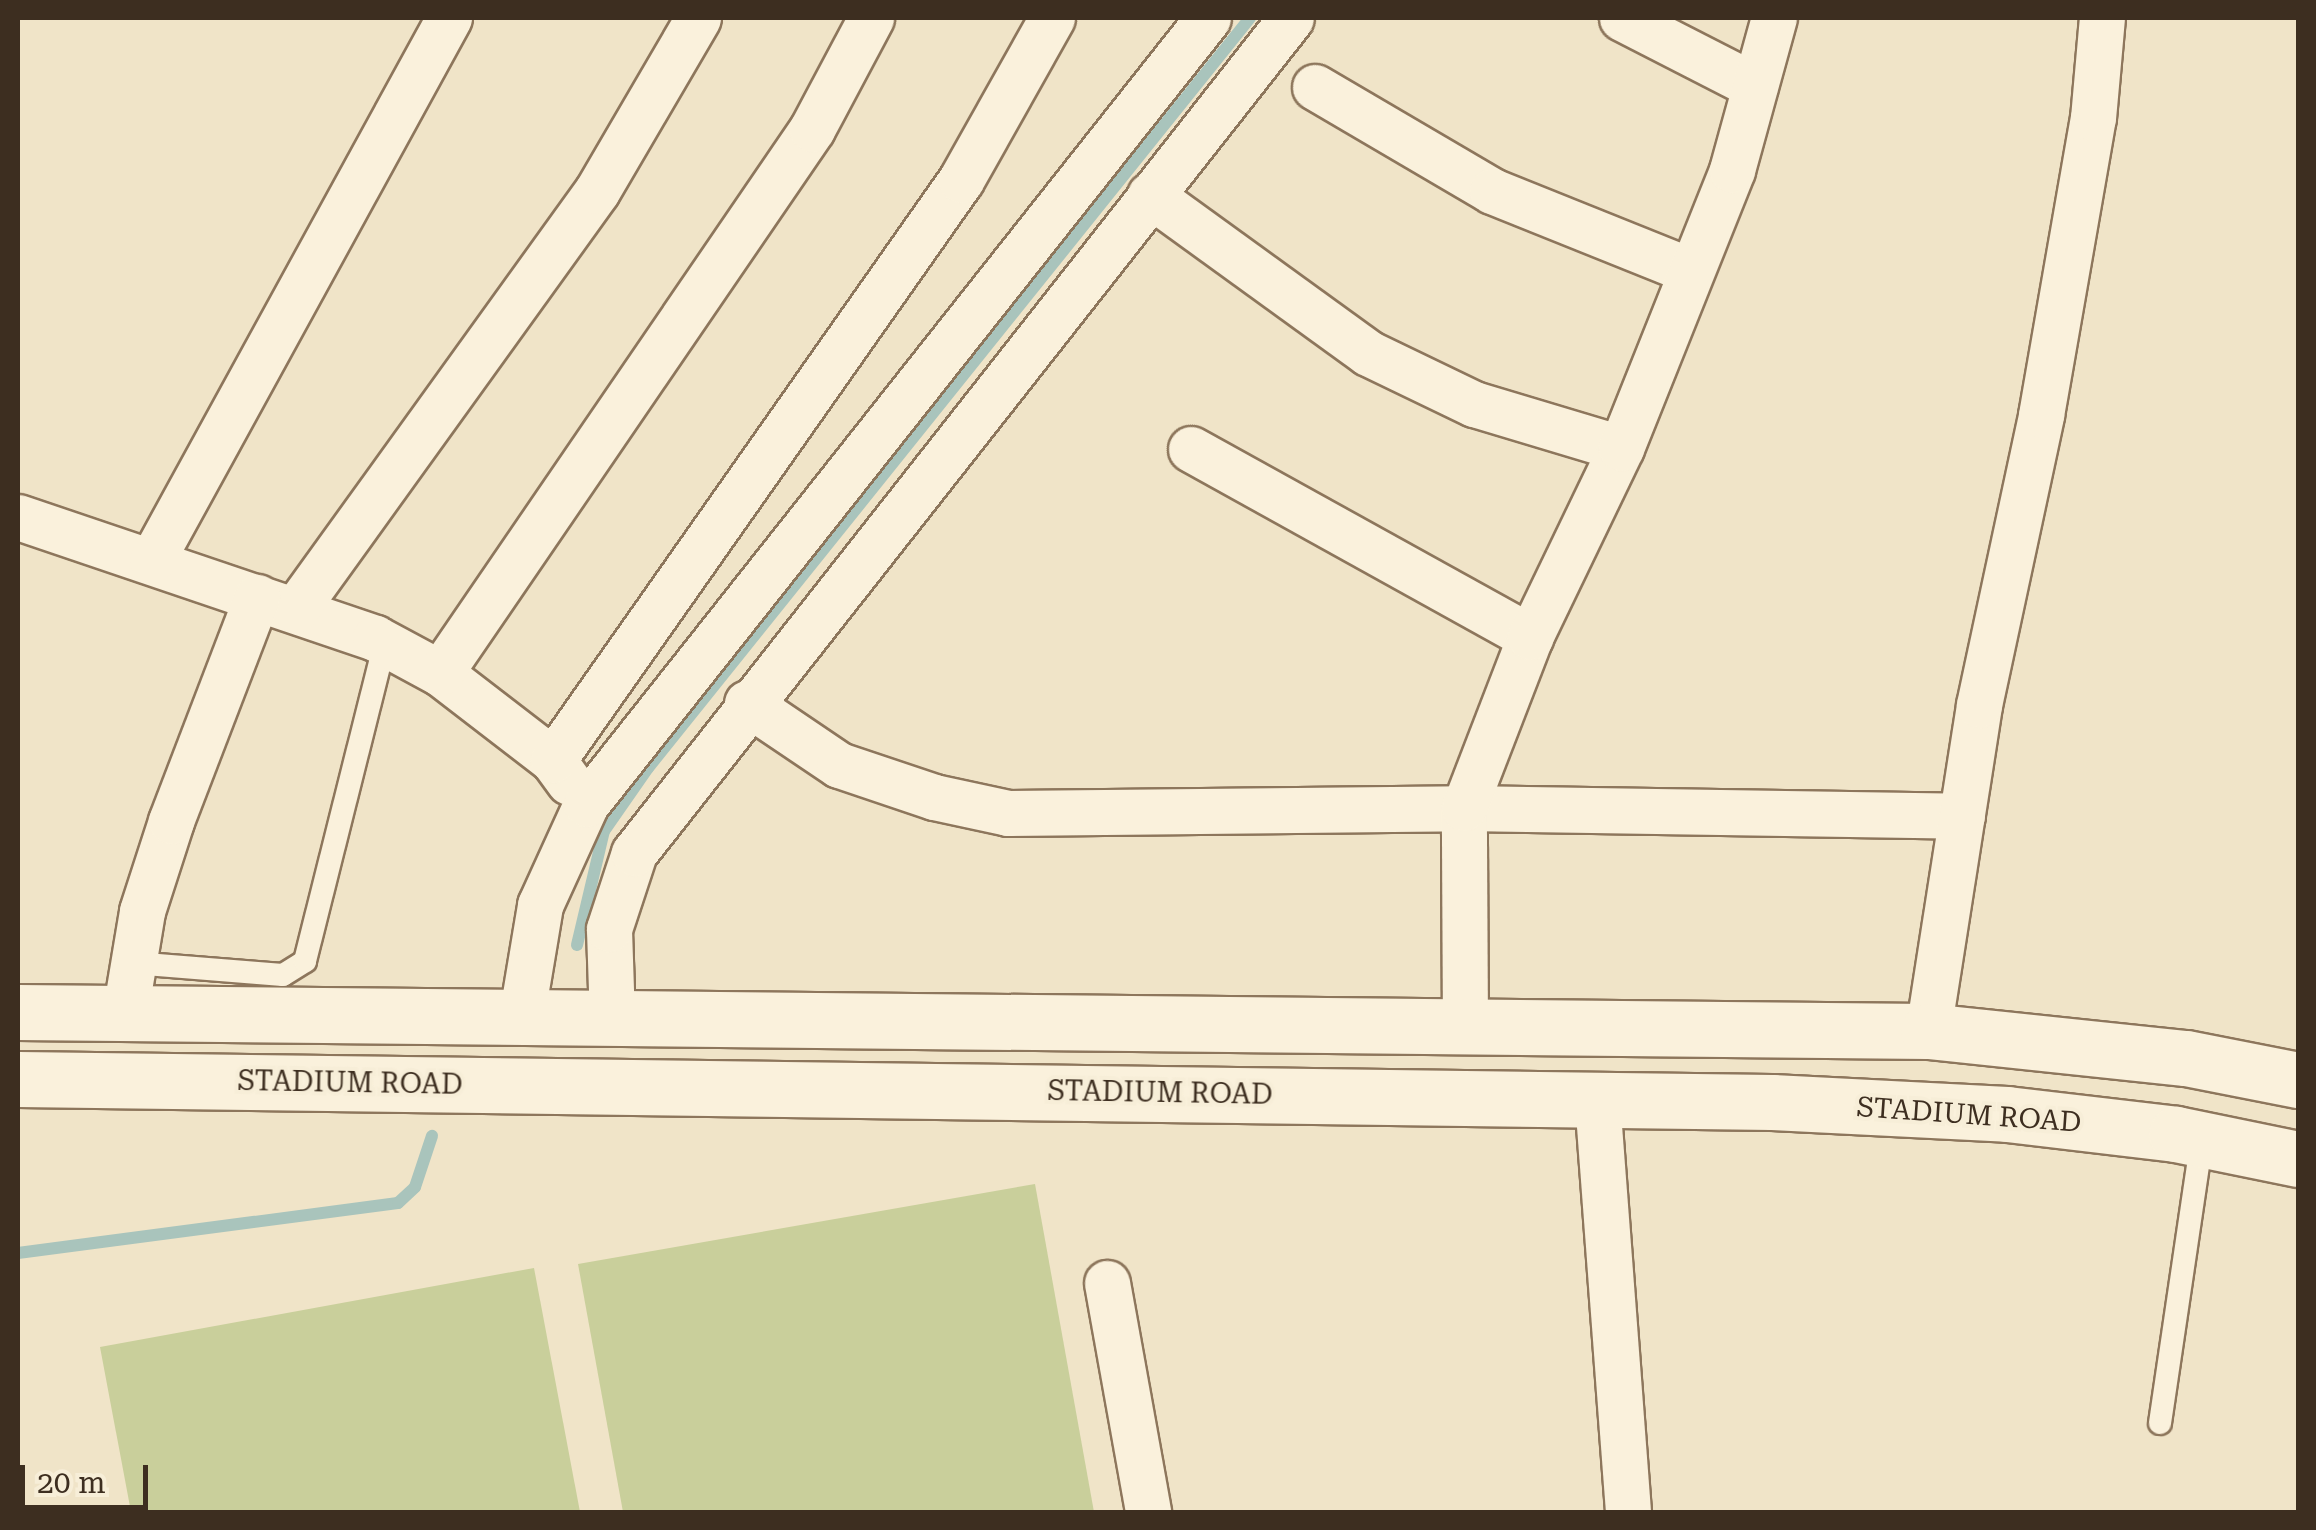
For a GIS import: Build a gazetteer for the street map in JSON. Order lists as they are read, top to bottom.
{
  "streets": {
    "main road": ["STADIUM ROAD"]
  },
  "scale_bar": "20 m"
}
